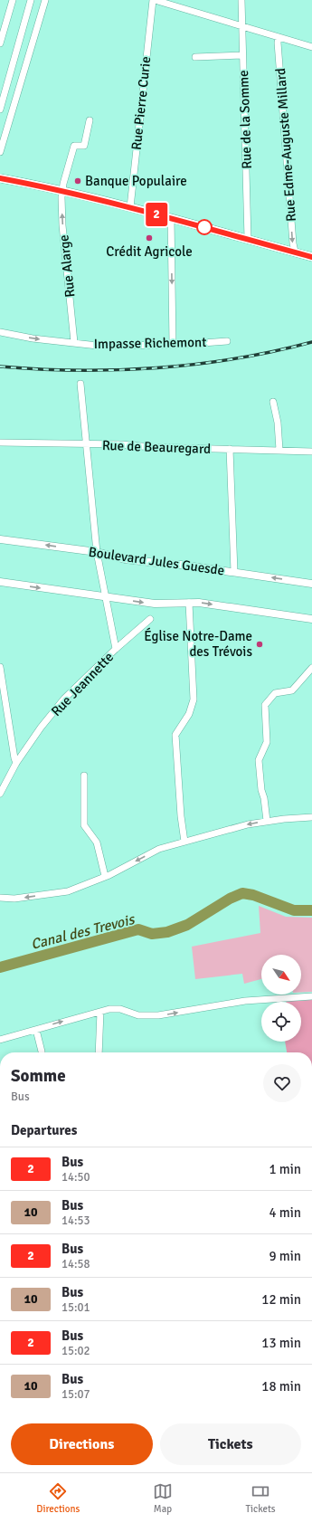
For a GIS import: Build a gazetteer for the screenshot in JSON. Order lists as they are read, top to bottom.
{
  "streets": {
    "street": [
      "Rue Pierre Curie",
      "Rue de la Somme",
      "Rue Edme-Auguste Millard",
      "Rue Alarge",
      "Impasse Richemont",
      "Rue de Beauregard",
      "Boulevard Jules Guesde",
      "Rue Jeannette"
    ]
  },
  "crossings": [
    ["Rue Alarge", "Impasse Richemont"]
  ],
  "one_way": ["Rue Edme-Auguste Millard", "Rue Alarge"],
  "water": ["Canal des Trevois"],
  "places": ["Banque Populaire", "Crédit Agricole", "Église Notre-Dame des Trévois"],
  "lines": ["bus line 2"],
  "north": "bottom right",
  "page": {
    "on_map": "2",
    "heading": [
      ["Somme", "Bus"],
      "Departures"
    ],
    "list": [
      {
        "mark": "2",
        "name": "Bus",
        "note": "14:50",
        "value": "1 min"
      },
      {
        "mark": "10",
        "name": "Bus",
        "note": "14:53",
        "value": "4 min"
      },
      {
        "mark": "2",
        "name": "Bus",
        "note": "14:58",
        "value": "9 min"
      },
      {
        "mark": "10",
        "name": "Bus",
        "note": "15:01",
        "value": "12 min"
      },
      {
        "mark": "2",
        "name": "Bus",
        "note": "15:02",
        "value": "13 min"
      },
      {
        "mark": "10",
        "name": "Bus",
        "note": "15:07",
        "value": "18 min"
      }
    ],
    "buttons": ["Directions", "Tickets"],
    "tabs": ["Directions", "Map", "Tickets"]
  }
}
